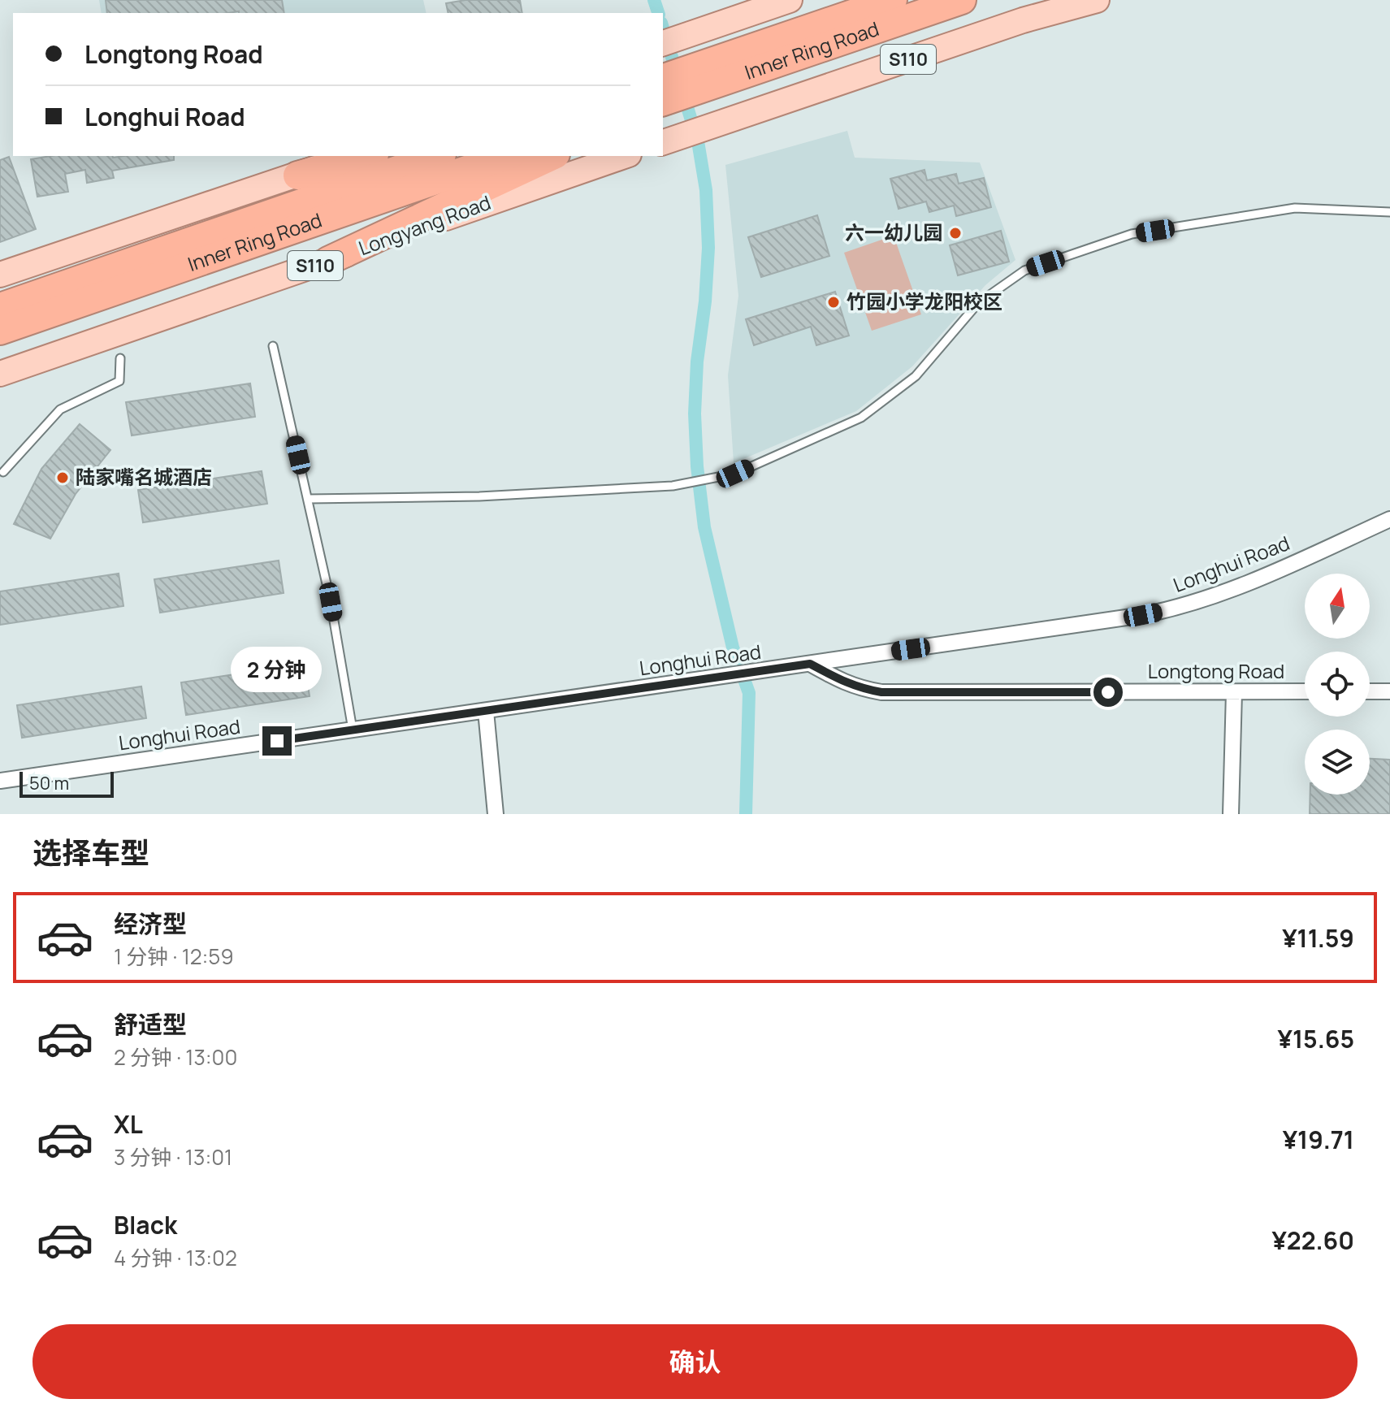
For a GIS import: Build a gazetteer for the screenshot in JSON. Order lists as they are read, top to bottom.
{
  "streets": {
    "highway": ["Inner Ring Road"],
    "main road": ["S110", "Longyang Road"],
    "street": ["Longhui Road", "Longtong Road"]
  },
  "crossings": [
    ["Inner Ring Road", "S110"],
    ["Longhui Road", "Longtong Road"]
  ],
  "places": ["六一幼儿园", "竹园小学龙阳校区", "陆家嘴名城酒店"],
  "scale_bar": "50 m",
  "north": "top",
  "page": {
    "banner": ["Longtong Road", "Longhui Road"],
    "bubble": "2 分钟",
    "scale": "50 m",
    "heading": "选择车型",
    "list": [
      {
        "name": "经济型",
        "note": "1 分钟 · 12:59",
        "value": "¥11.59"
      },
      {
        "name": "舒适型",
        "note": "2 分钟 · 13:00",
        "value": "¥15.65"
      },
      {
        "name": "XL",
        "note": "3 分钟 · 13:01",
        "value": "¥19.71"
      },
      {
        "name": "Black",
        "note": "4 分钟 · 13:02",
        "value": "¥22.60"
      }
    ],
    "buttons": "确认"
  }
}
